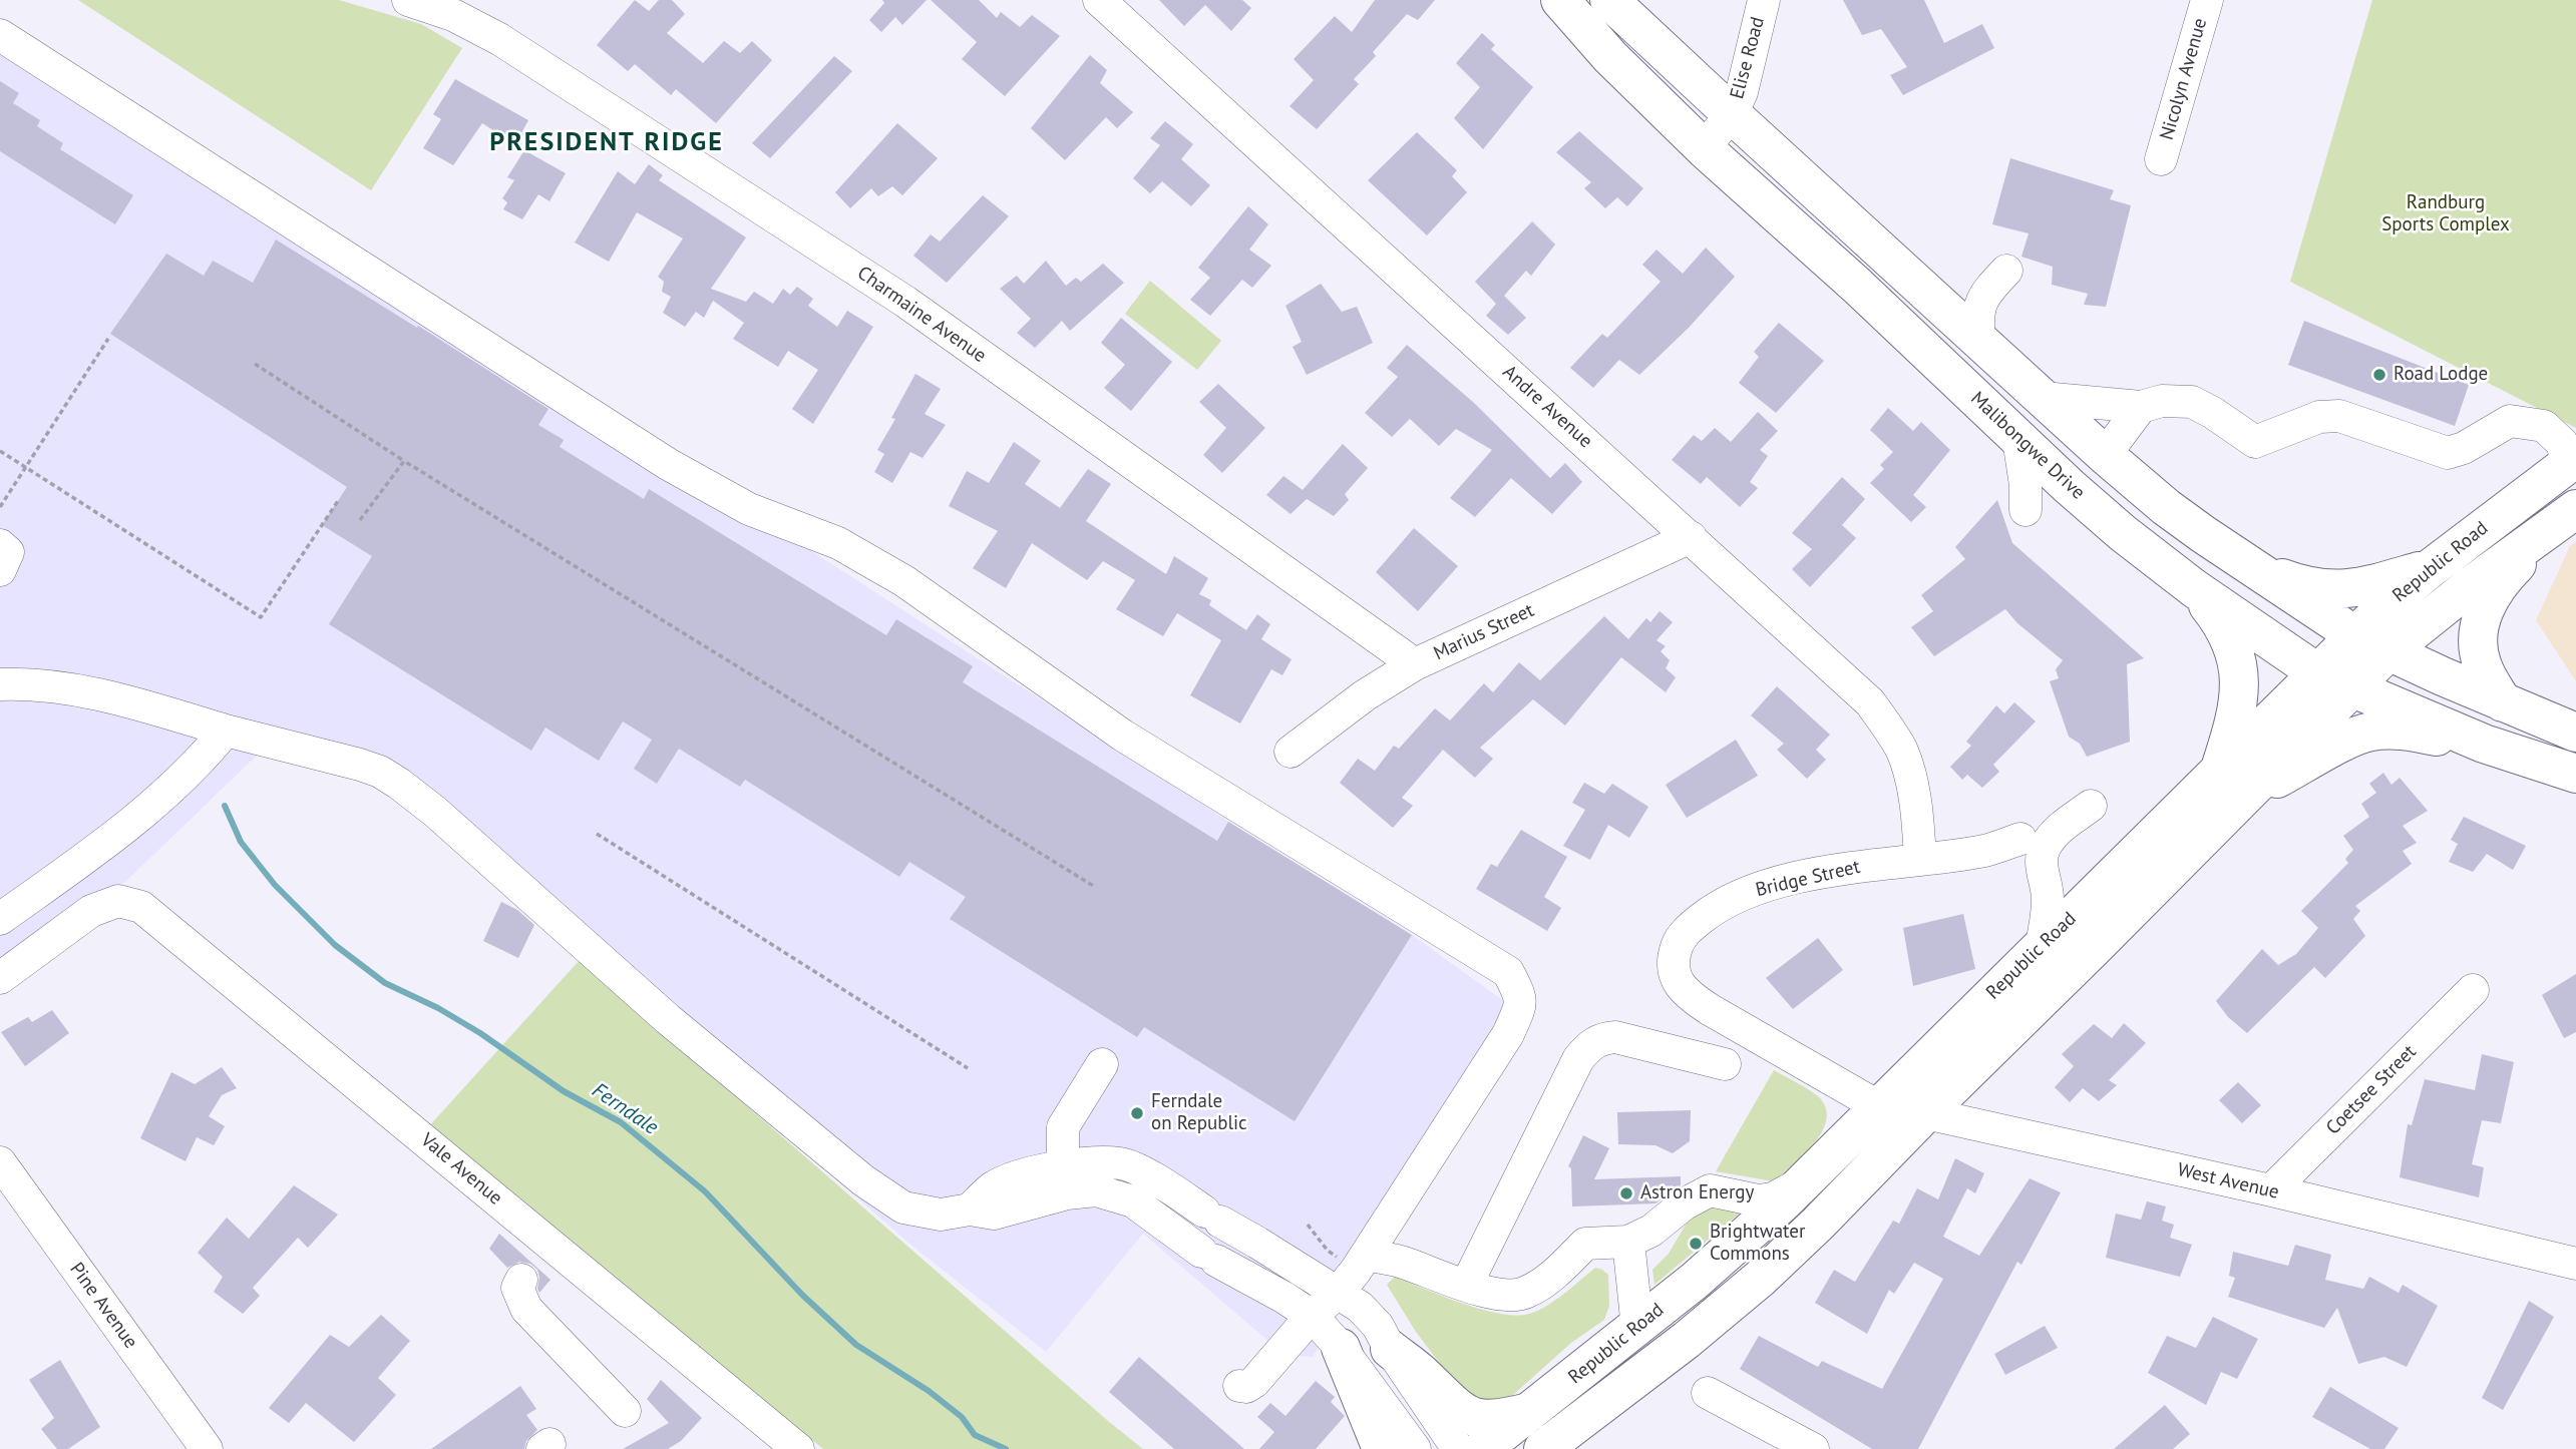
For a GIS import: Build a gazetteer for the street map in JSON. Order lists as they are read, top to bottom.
{
  "streets": {
    "main road": ["Malibongwe Drive", "Republic Road"],
    "street": [
      "Elise Road",
      "Nicolyn Avenue",
      "Charmaine Avenue",
      "Andre Avenue",
      "Marius Street",
      "Bridge Street",
      "Coetsee Street",
      "Vale Avenue",
      "West Avenue",
      "Pine Avenue"
    ]
  },
  "crossings": [
    ["Elise Road", "Malibongwe Drive"],
    ["Charmaine Avenue", "Marius Street"],
    ["Andre Avenue", "Marius Street"],
    ["Andre Avenue", "Bridge Street"],
    ["Malibongwe Drive", "Republic Road"],
    ["Republic Road", "Bridge Street"],
    ["Republic Road", "West Avenue"],
    ["Bridge Street", "West Avenue"],
    ["Coetsee Street", "West Avenue"]
  ],
  "districts": ["PRESIDENT RIDGE"],
  "water": ["Ferndale"],
  "parks": ["Randburg Sports Complex"],
  "places": [
    "Road Lodge",
    "Ferndale on Republic",
    "Astron Energy",
    "Brightwater Commons"
  ]
}
